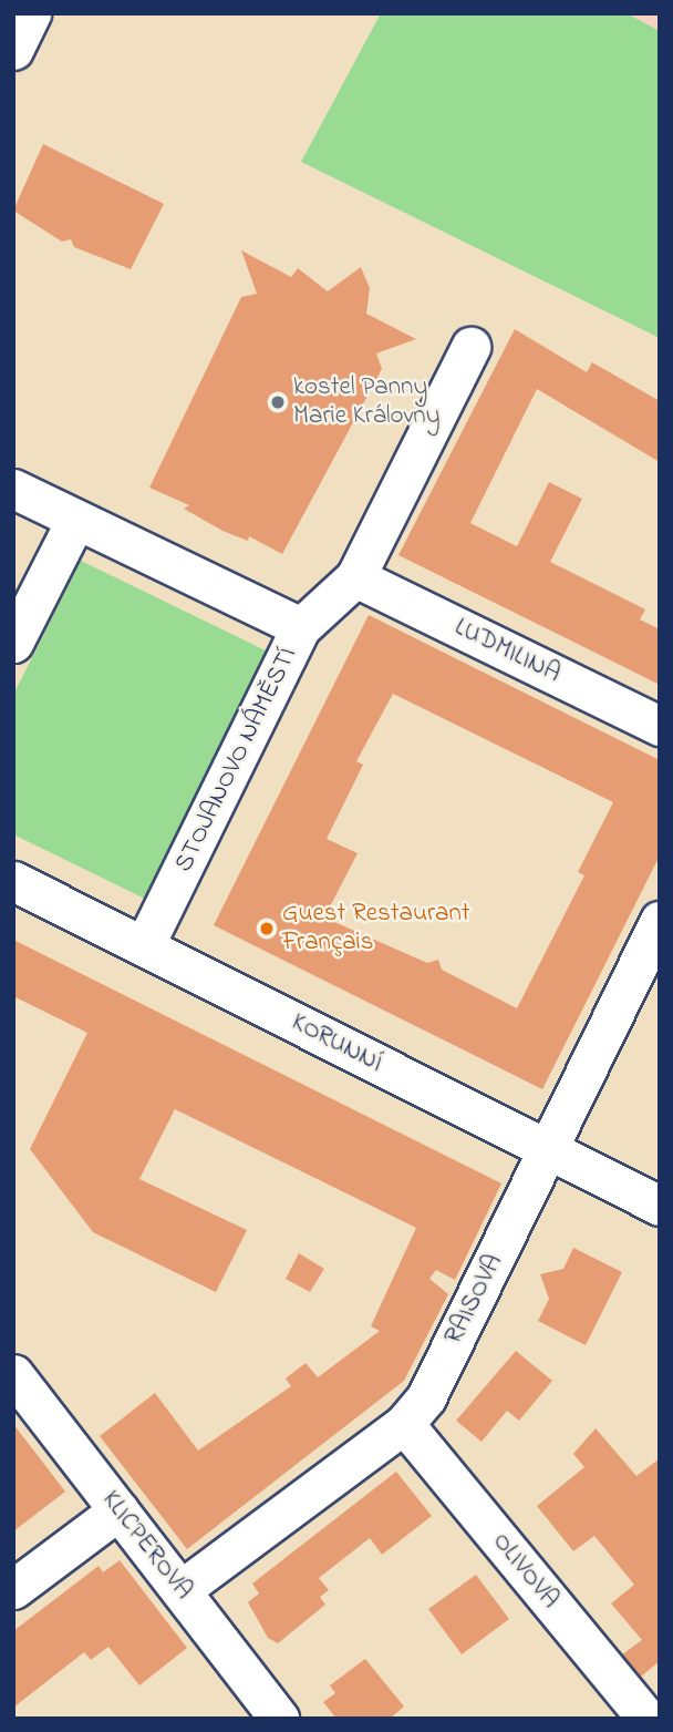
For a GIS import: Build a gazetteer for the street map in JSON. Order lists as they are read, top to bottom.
{
  "streets": {
    "street": [
      "LUDMILINA",
      "STOJANOVO NÁMĚSTÍ",
      "KORUNNÍ",
      "RAISOVA",
      "KLICPEROVA",
      "OLIVOVA"
    ]
  },
  "crossings": [
    ["STOJANOVO NÁMĚSTÍ", "KORUNNÍ"],
    ["KORUNNÍ", "RAISOVA"],
    ["RAISOVA", "KLICPEROVA"],
    ["RAISOVA", "OLIVOVA"]
  ],
  "places": ["kostel Panny Marie Královny", "Guest Restaurant Français"]
}
